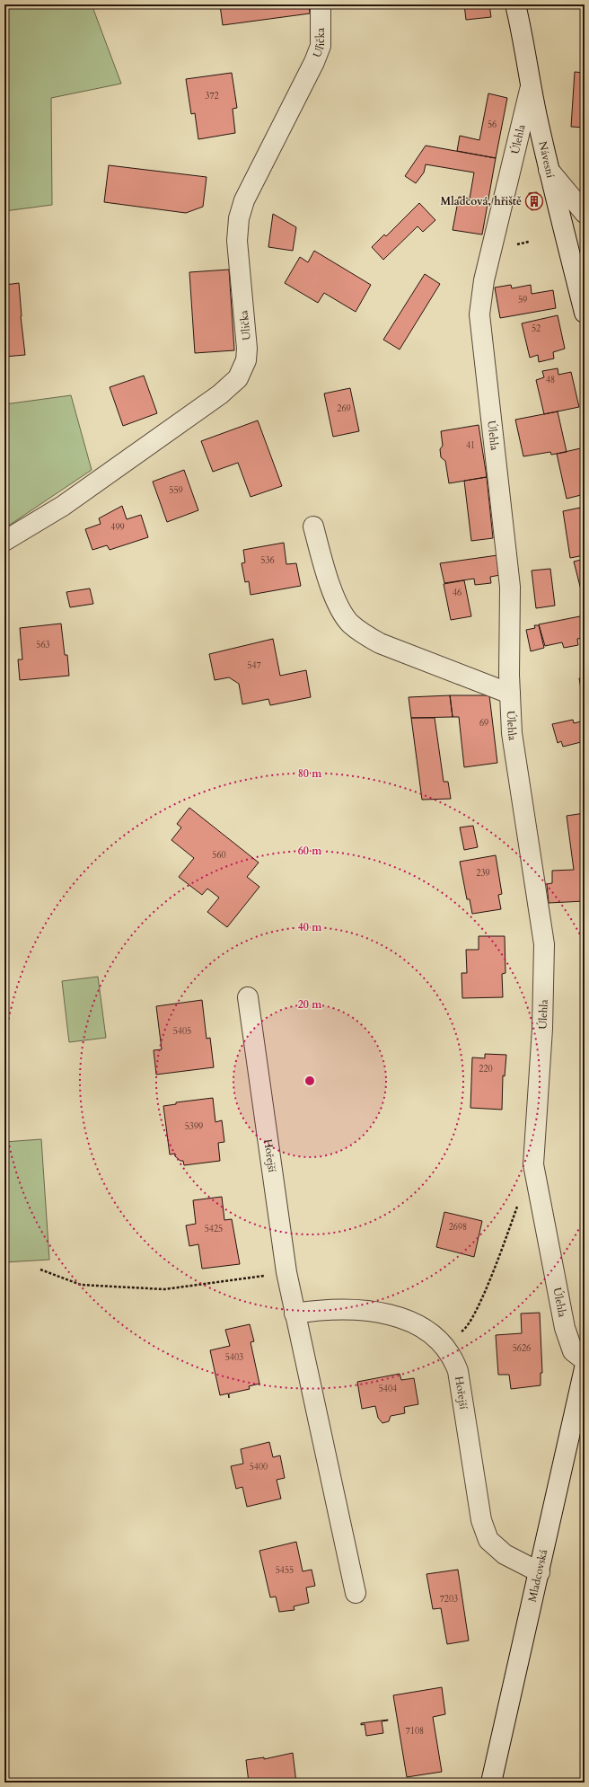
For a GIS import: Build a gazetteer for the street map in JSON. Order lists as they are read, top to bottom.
{
  "streets": {
    "street": [
      "Ulička",
      "Úlehla",
      "Návesní",
      "Hořejší",
      "Mladcovská"
    ]
  },
  "crossings": [
    ["Úlehla", "Návesní"],
    ["Hořejší", "Mladcovská"]
  ],
  "places": {
    "building": ["Mladcová, hřiště"]
  },
  "house_numbers": [
    "372",
    "56",
    "59",
    "52",
    "48",
    "269",
    "41",
    "559",
    "499",
    "536",
    "46",
    "563",
    "547",
    "69",
    "560",
    "239",
    "5405",
    "220",
    "5399",
    "2698",
    "5425",
    "5626",
    "5403",
    "5404",
    "5400",
    "5455",
    "7203",
    "7108"
  ],
  "rings": [
    "80 m",
    "60 m",
    "40 m",
    "20 m"
  ]
}
